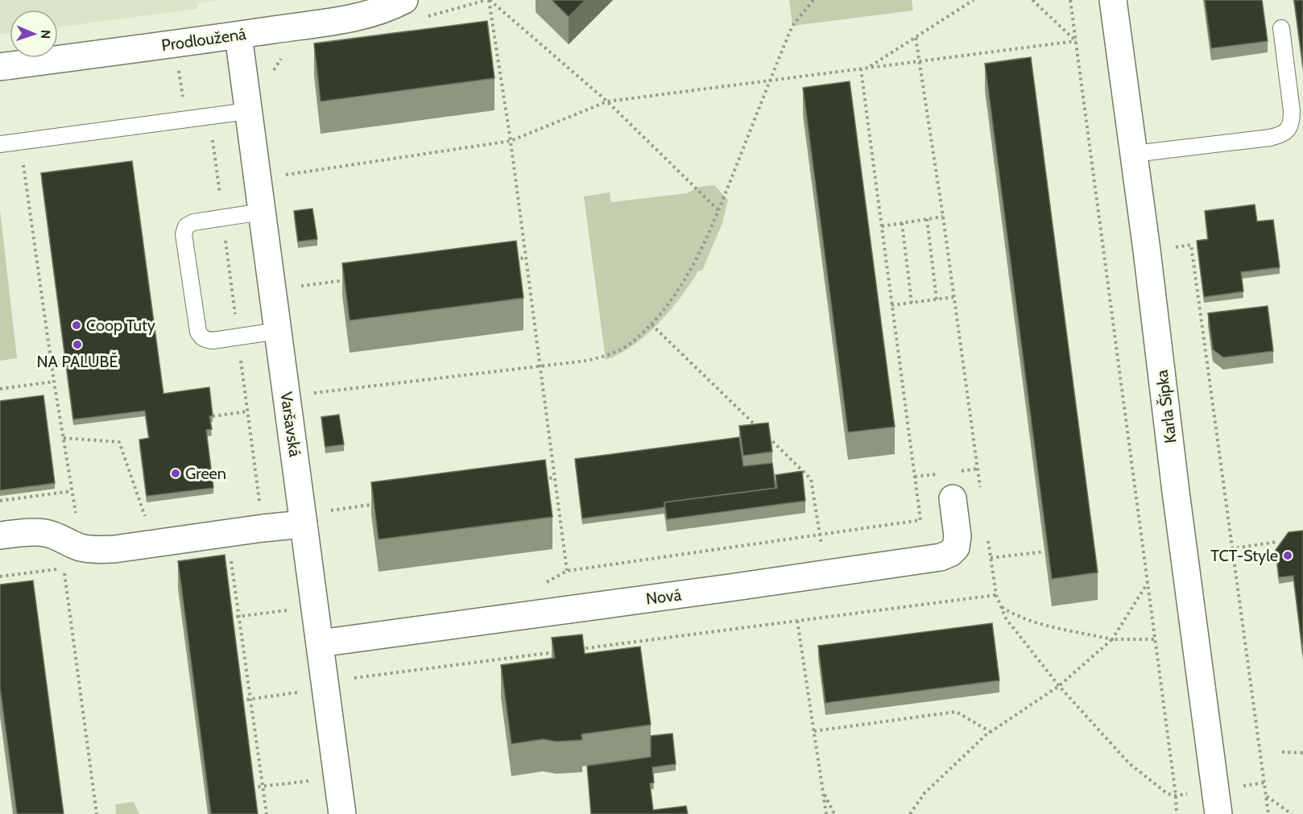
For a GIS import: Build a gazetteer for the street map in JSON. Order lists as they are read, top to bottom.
{
  "streets": {
    "street": [
      "Prodloužená",
      "Karla Šípka",
      "Varšavská",
      "Nová"
    ]
  },
  "crossings": [
    ["Prodloužená", "Varšavská"],
    ["Varšavská", "Nová"]
  ],
  "places": [
    "Coop Tuty",
    "NA PALUBĚ",
    "Green",
    "TCT-Style"
  ],
  "north": "right"
}
